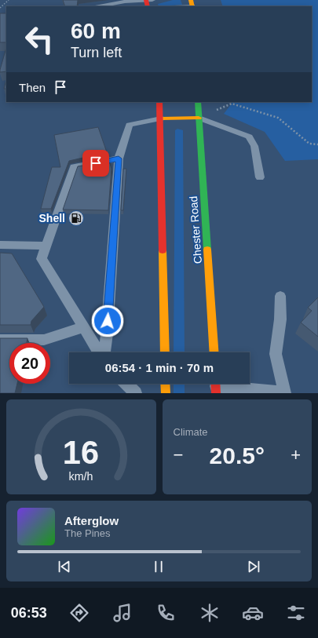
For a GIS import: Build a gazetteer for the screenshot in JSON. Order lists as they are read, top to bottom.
{
  "streets": {
    "highway": ["Chester Road"]
  },
  "places": {
    "fuel station": ["Shell"]
  },
  "page": {
    "turn": ["60 m", "Turn left"],
    "then": "Then",
    "limit": "20",
    "trip": "06:54 · 1 min · 70 m",
    "tile": "Climate",
    "heat": ["−", "20.5°", "+"],
    "song": ["Afterglow", "The Pines"],
    "tabs": "06:53",
    "gauge": ["16", "km/h"]
  }
}
